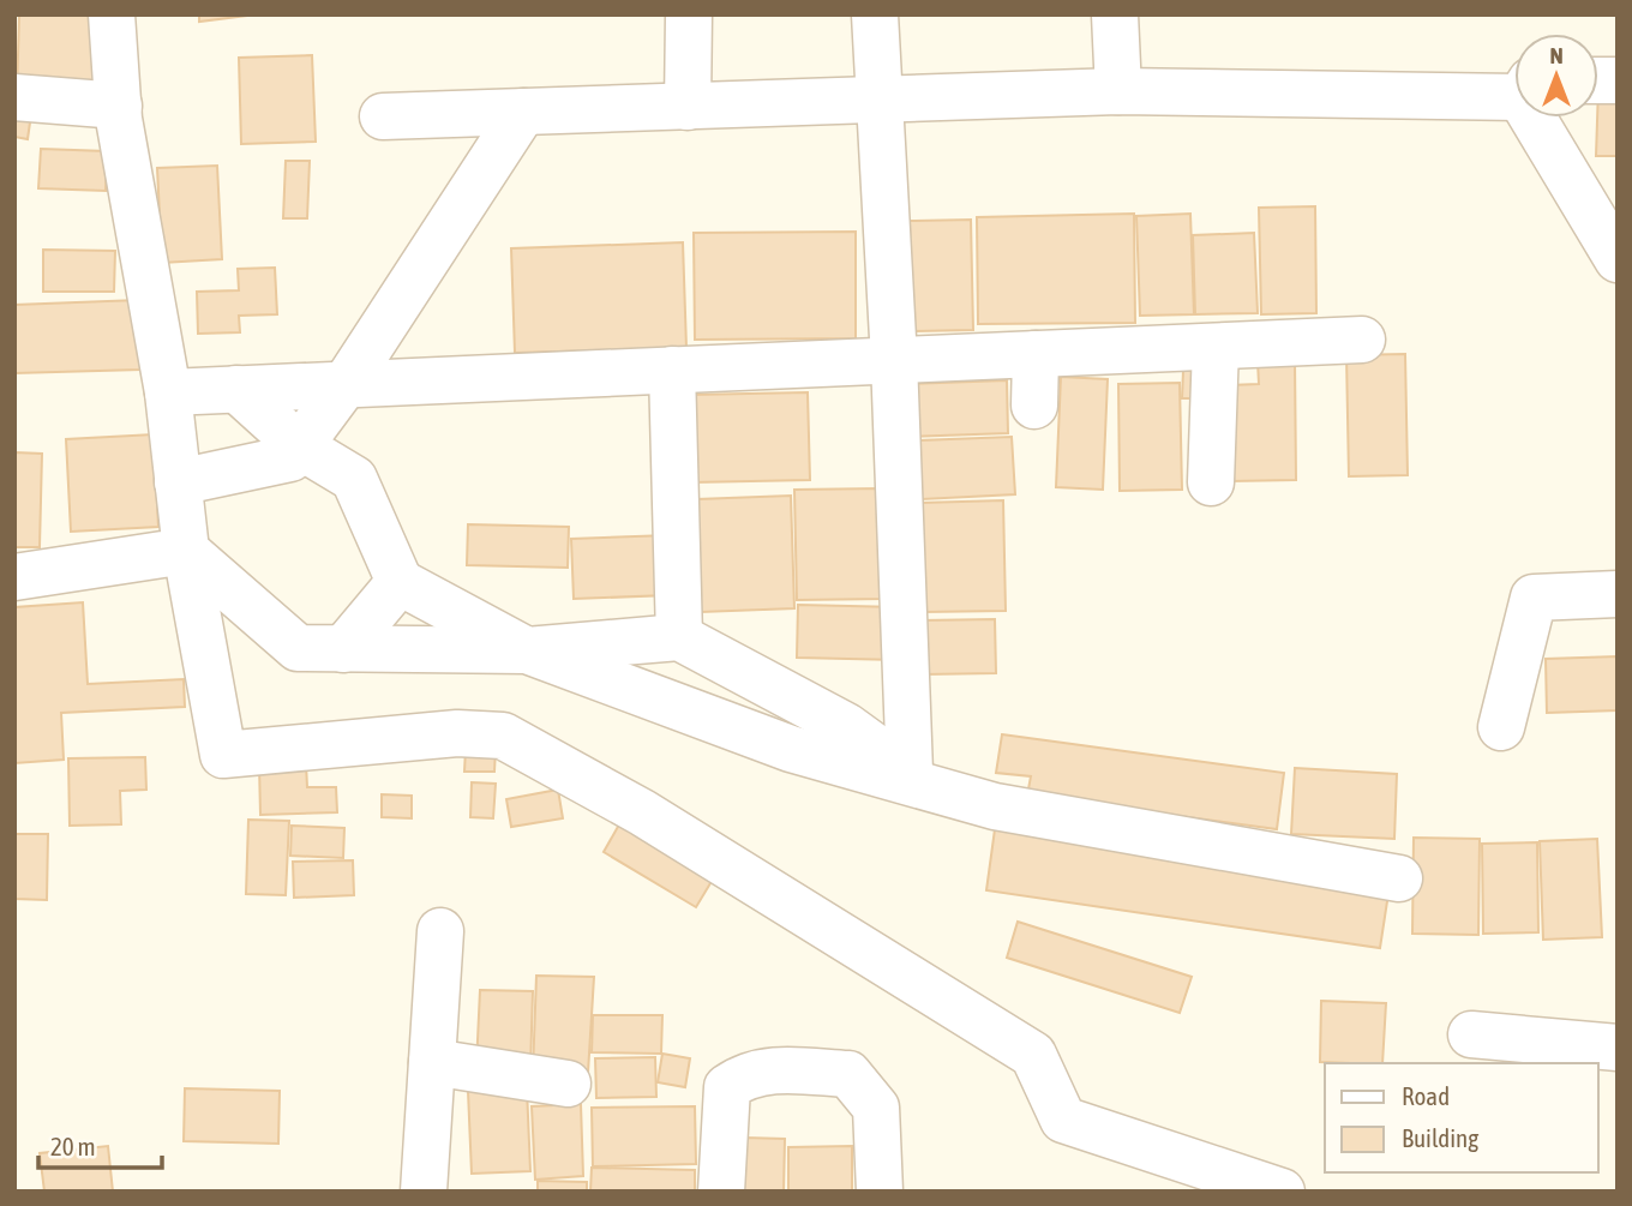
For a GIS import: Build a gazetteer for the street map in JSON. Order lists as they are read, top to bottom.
{
  "legend": ["Road", "Building"],
  "scale_bar": "20 m",
  "north": "top"
}
